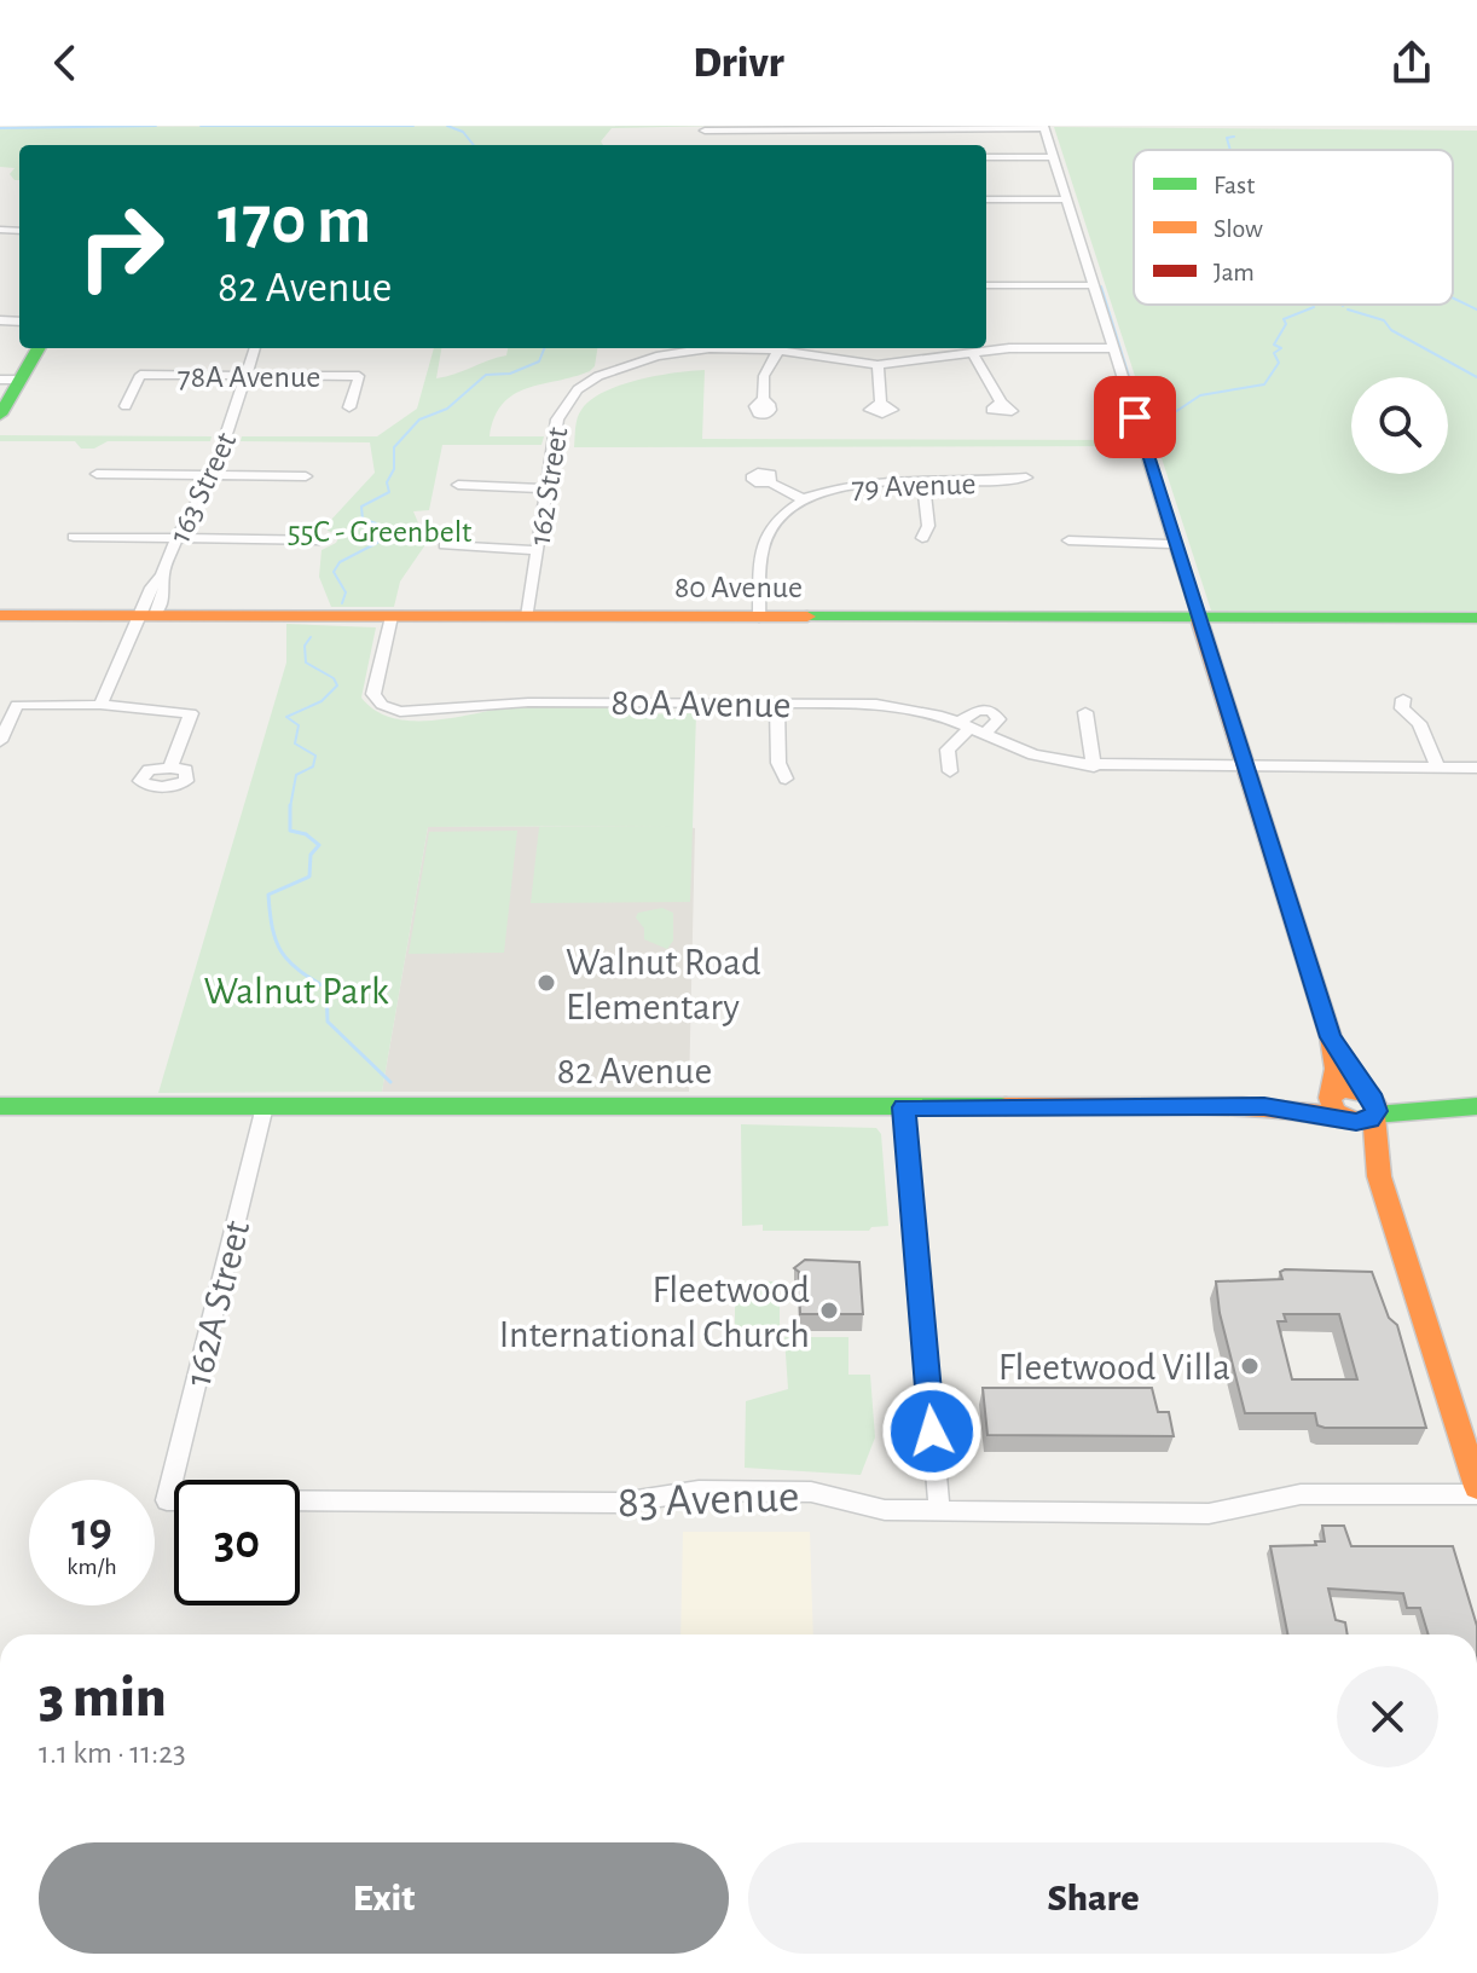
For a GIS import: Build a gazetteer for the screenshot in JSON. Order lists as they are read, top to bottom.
{
  "streets": {
    "street": [
      "78A Avenue",
      "79 Avenue",
      "162 Street",
      "163 Street",
      "80 Avenue",
      "80A Avenue",
      "82 Avenue",
      "162A Street",
      "83 Avenue"
    ]
  },
  "crossings": [
    ["78A Avenue", "163 Street"],
    ["162 Street", "80 Avenue"],
    ["163 Street", "80 Avenue"],
    ["80 Avenue", "80A Avenue"],
    ["82 Avenue", "162A Street"],
    ["162A Street", "83 Avenue"]
  ],
  "parks": ["55C - Greenbelt", "Walnut Park"],
  "places": ["Walnut Road Elementary", "Fleetwood International Church", "Fleetwood Villa"],
  "legend": ["Fast", "Slow", "Jam"],
  "page": {
    "header": "Drivr",
    "turn": ["170 m", "82 Avenue"],
    "speed": "19 km/h",
    "limit": "30",
    "heading": ["3 min", "1.1 km · 11:23"],
    "buttons": ["Exit", "Share"]
  }
}
